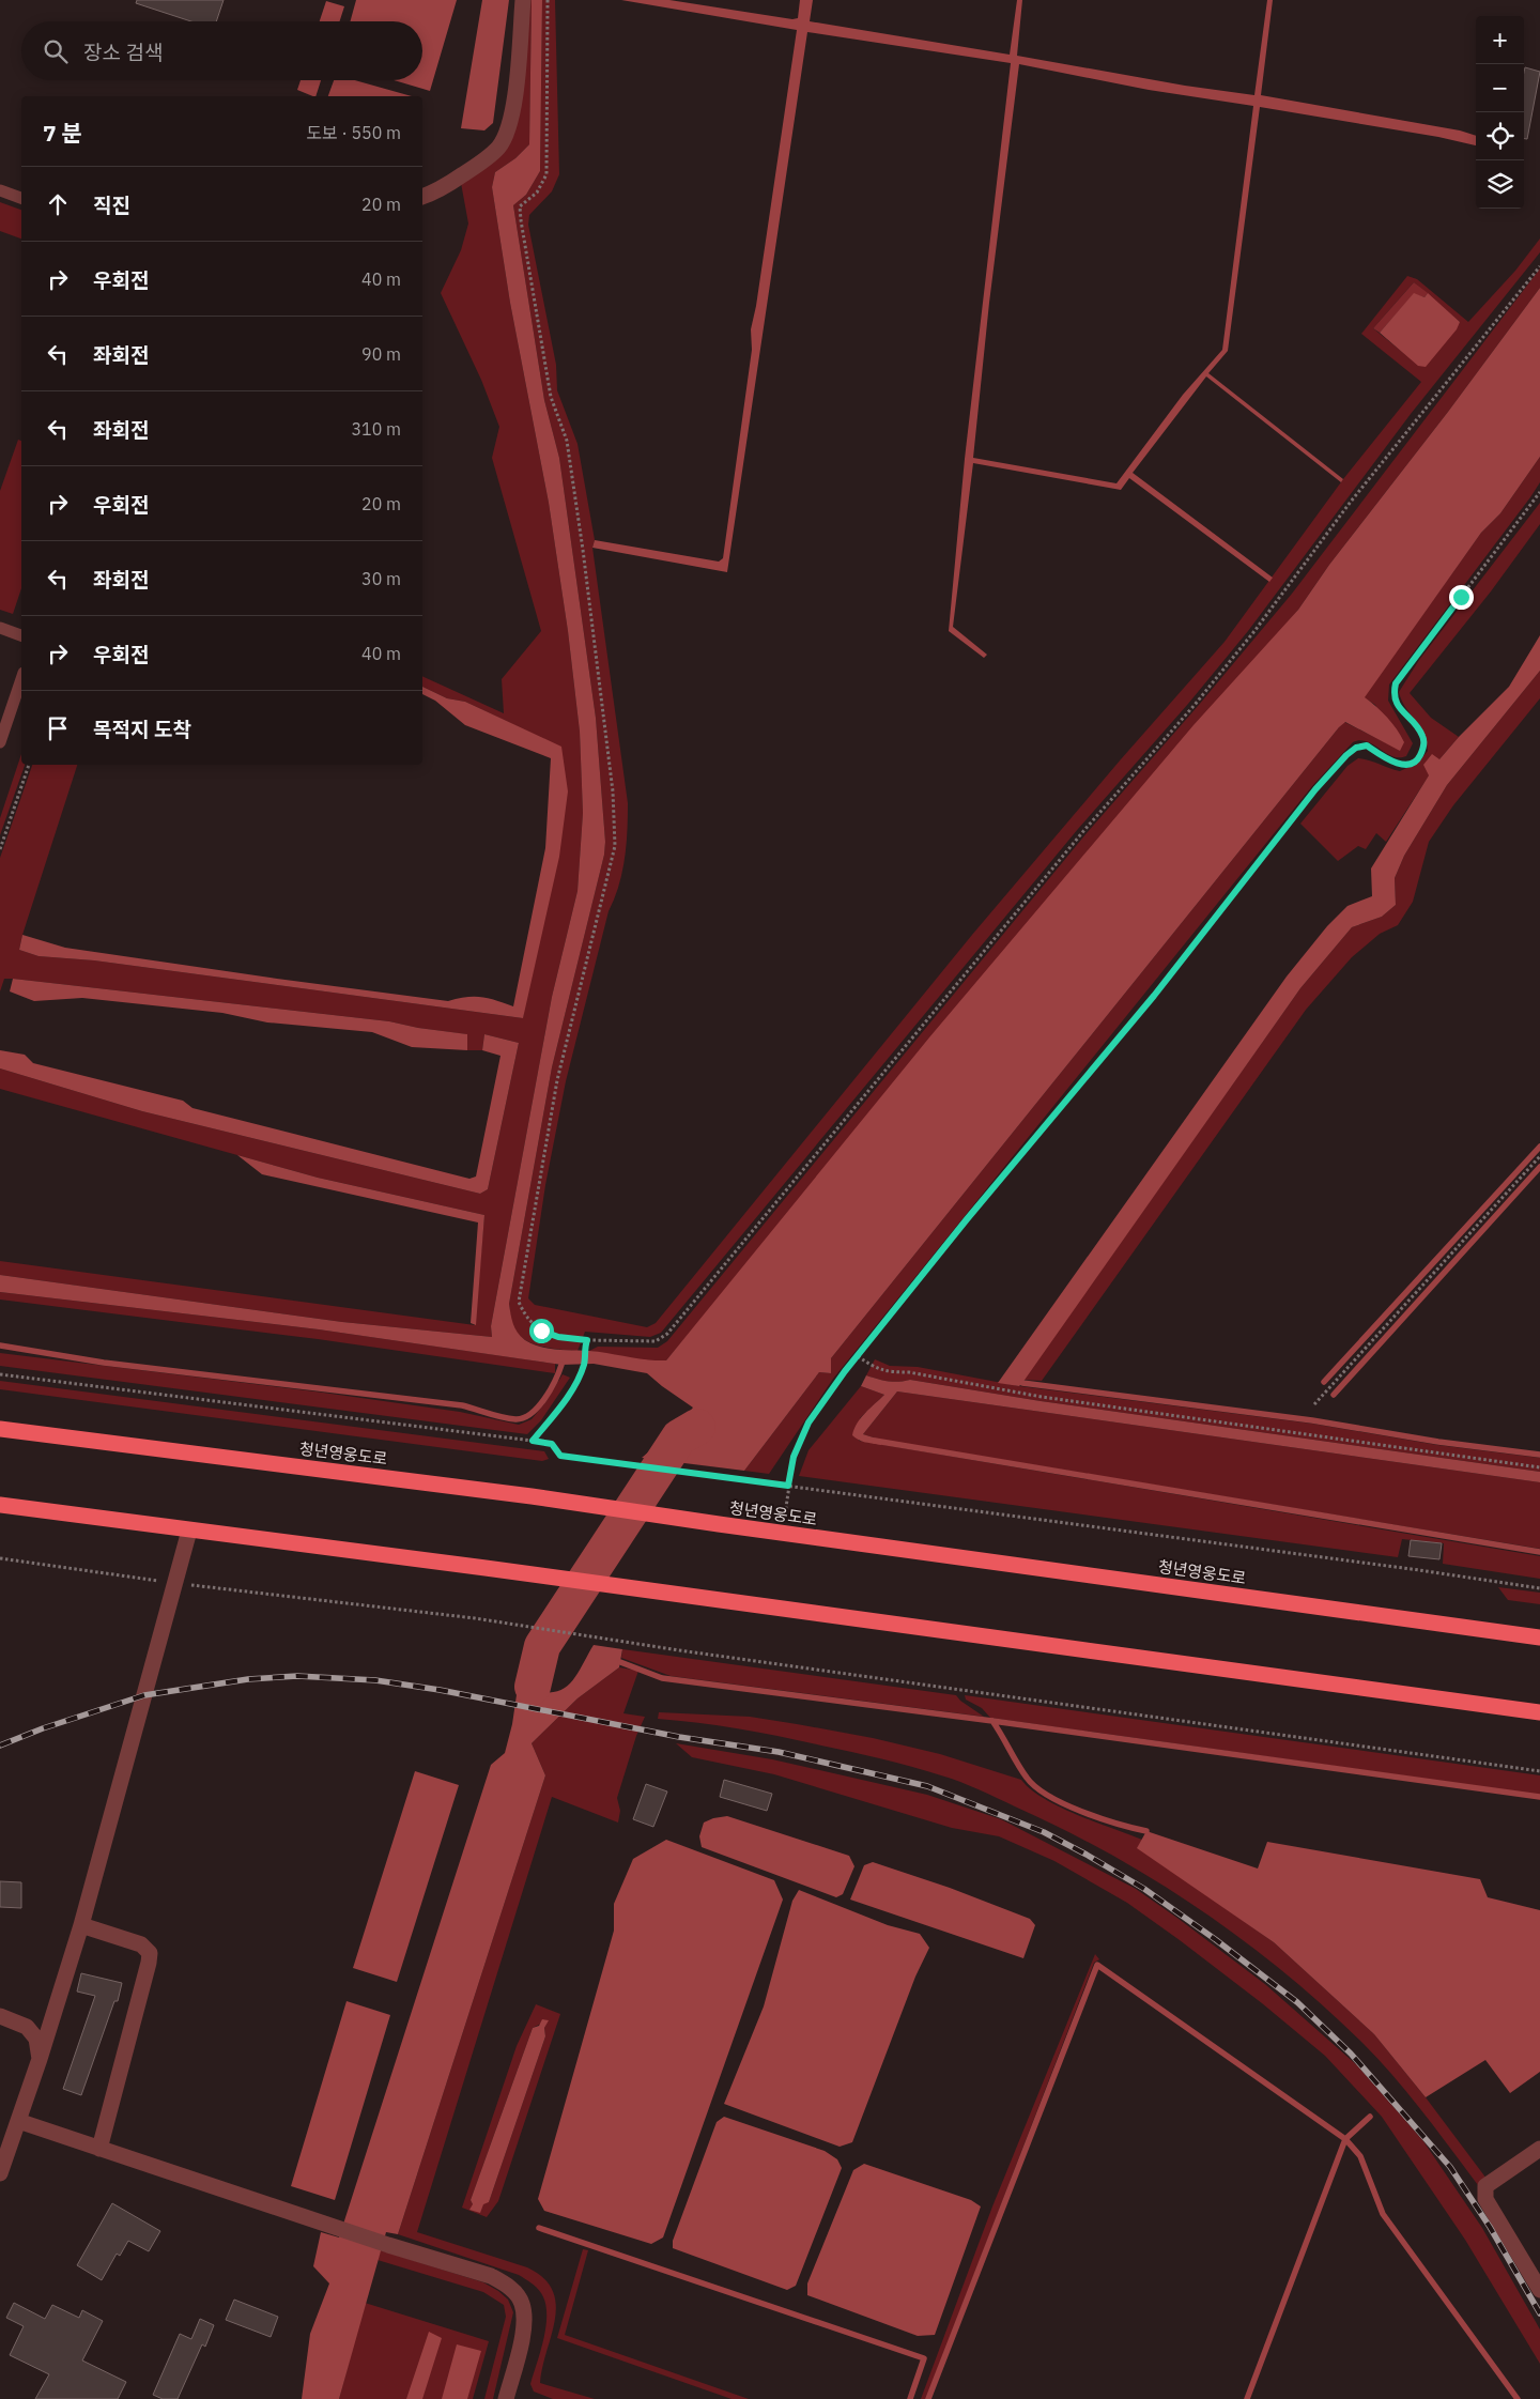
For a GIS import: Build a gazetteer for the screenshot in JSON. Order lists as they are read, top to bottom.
{
  "streets": {
    "highway": ["청년영웅도로"]
  },
  "page": {
    "map_buttons": ["+", "−"],
    "search": "장소 검색",
    "heading": ["7 분", "도보 · 550 m"],
    "list": [
      ["직진", "20 m"],
      ["우회전", "40 m"],
      ["좌회전", "90 m"],
      ["좌회전", "310 m"],
      ["우회전", "20 m"],
      ["좌회전", "30 m"],
      ["우회전", "40 m"],
      "목적지 도착"
    ]
  }
}
